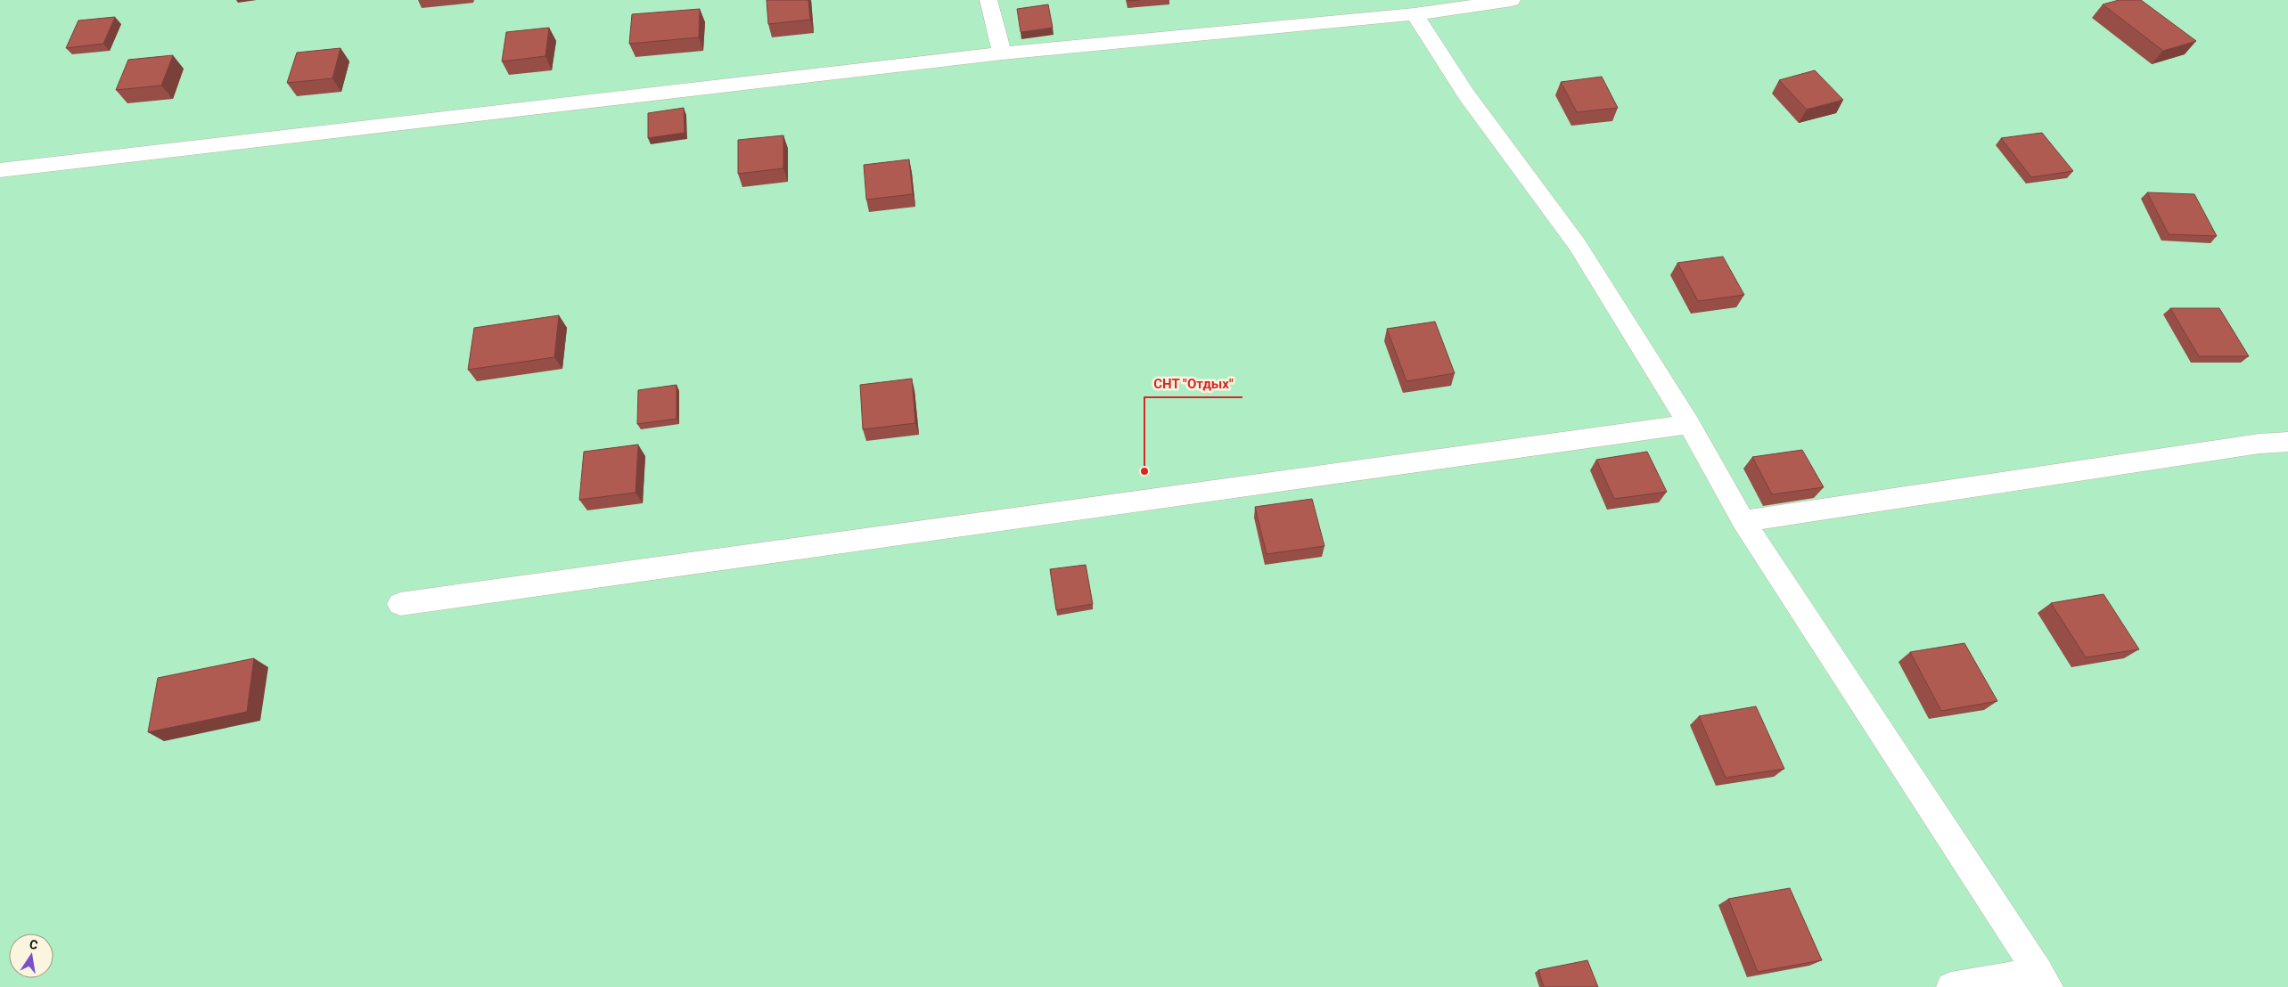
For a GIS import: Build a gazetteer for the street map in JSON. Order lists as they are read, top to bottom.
{
  "places": ["СНТ \"Отдых\""],
  "north": "top"
}
